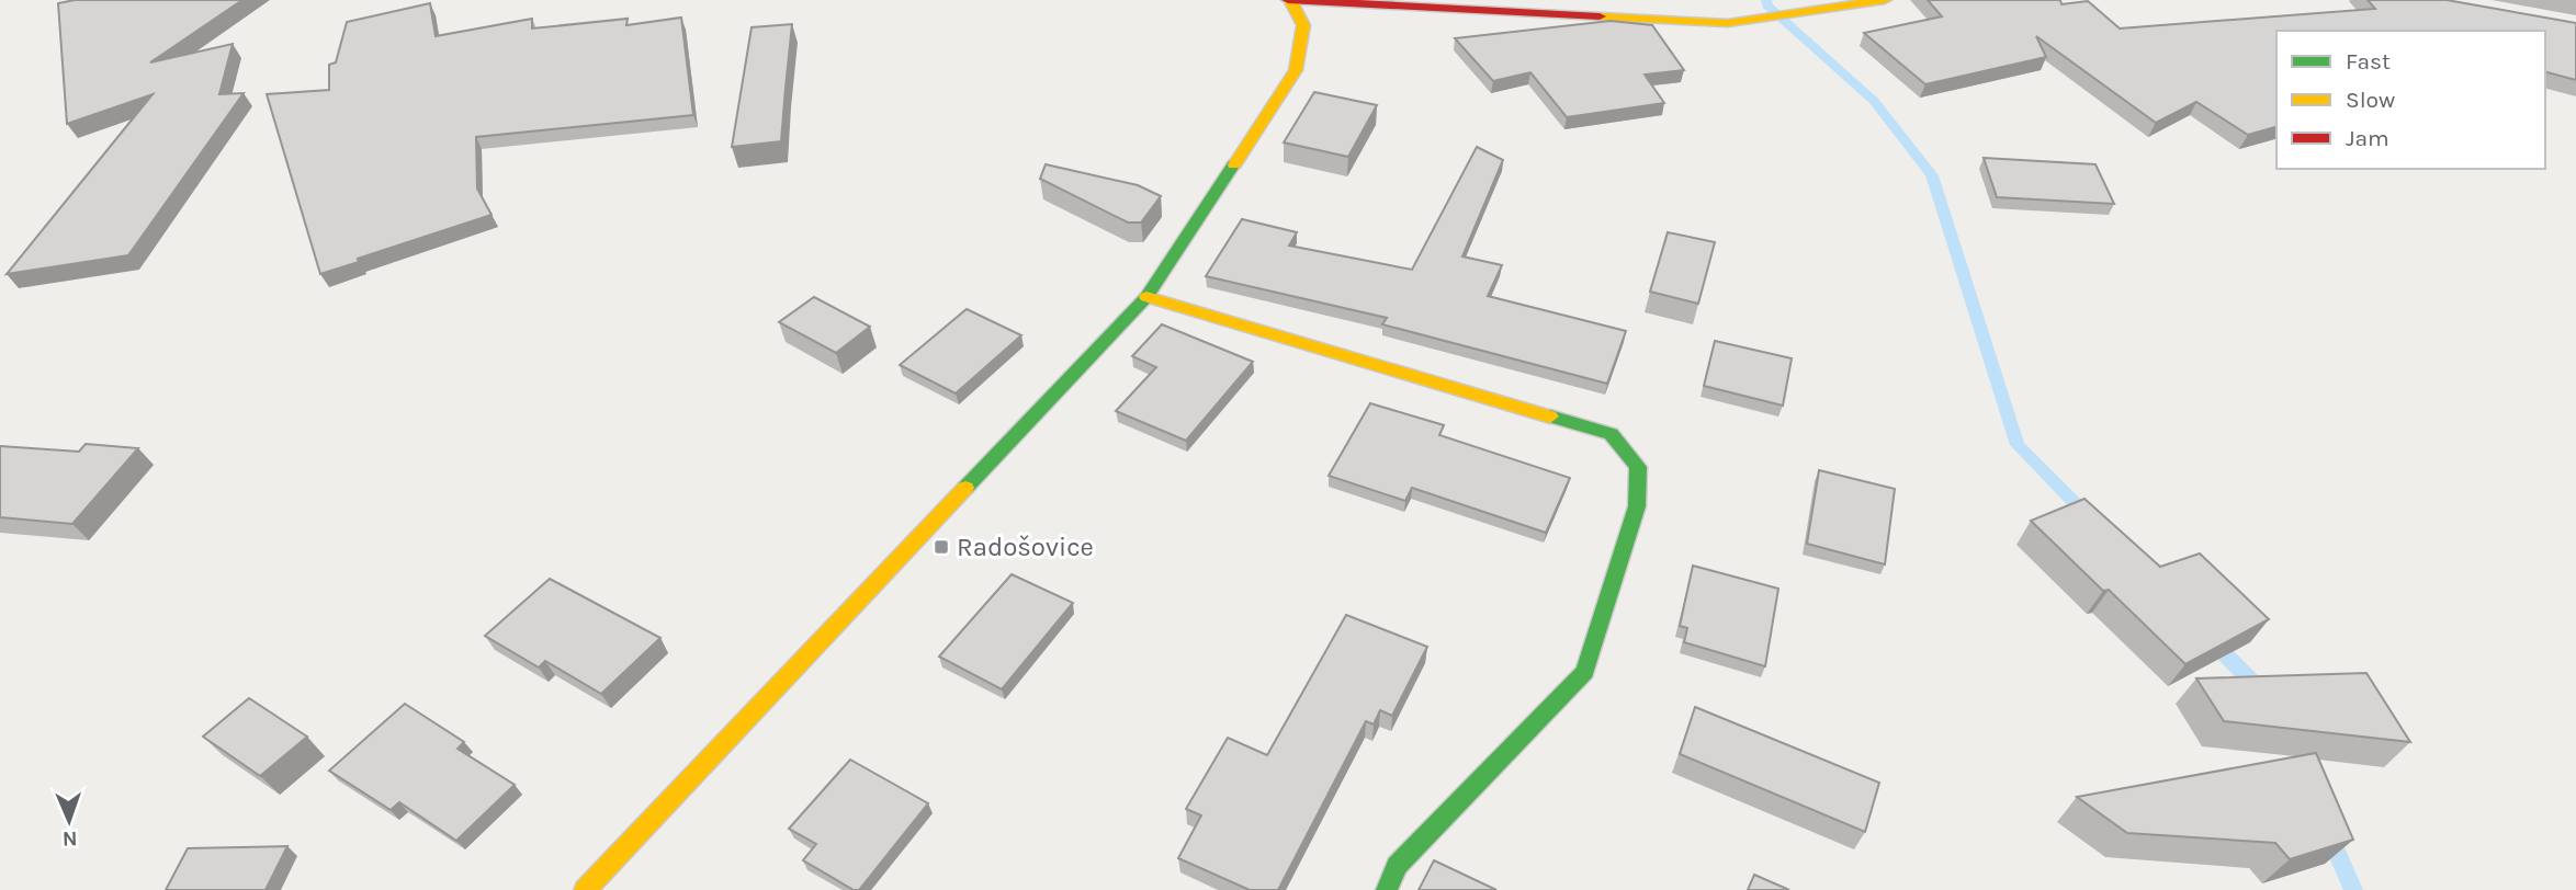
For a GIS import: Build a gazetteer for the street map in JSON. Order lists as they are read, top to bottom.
{
  "places": {
    "transit": ["Radošovice"]
  },
  "legend": ["Fast", "Slow", "Jam"],
  "north": "bottom"
}
